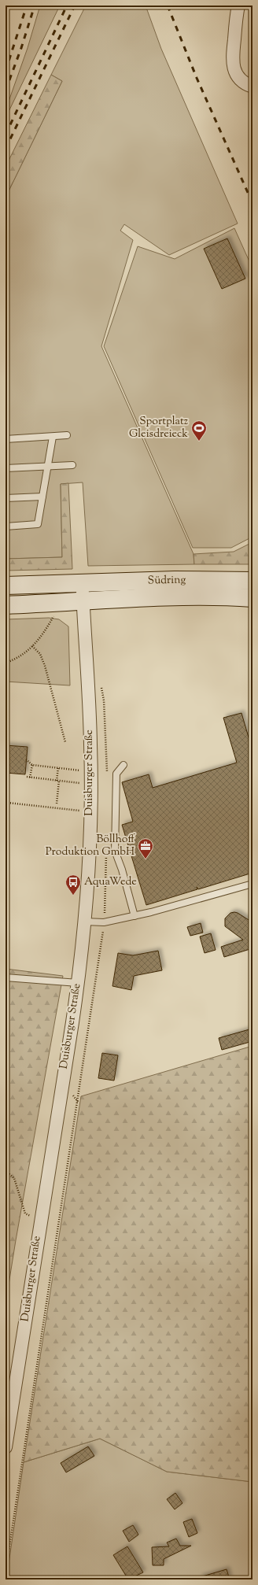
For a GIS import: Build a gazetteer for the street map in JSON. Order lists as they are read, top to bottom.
{
  "streets": {
    "main road": ["Südring"],
    "street": ["Duisburger Straße"]
  },
  "crossings": [
    ["Südring", "Duisburger Straße"]
  ],
  "places": {
    "sports": ["Sportplatz Gleisdreieck"],
    "office": ["Böllhoff Produktion GmbH"],
    "bus stop": ["AquaWede"]
  }
}
